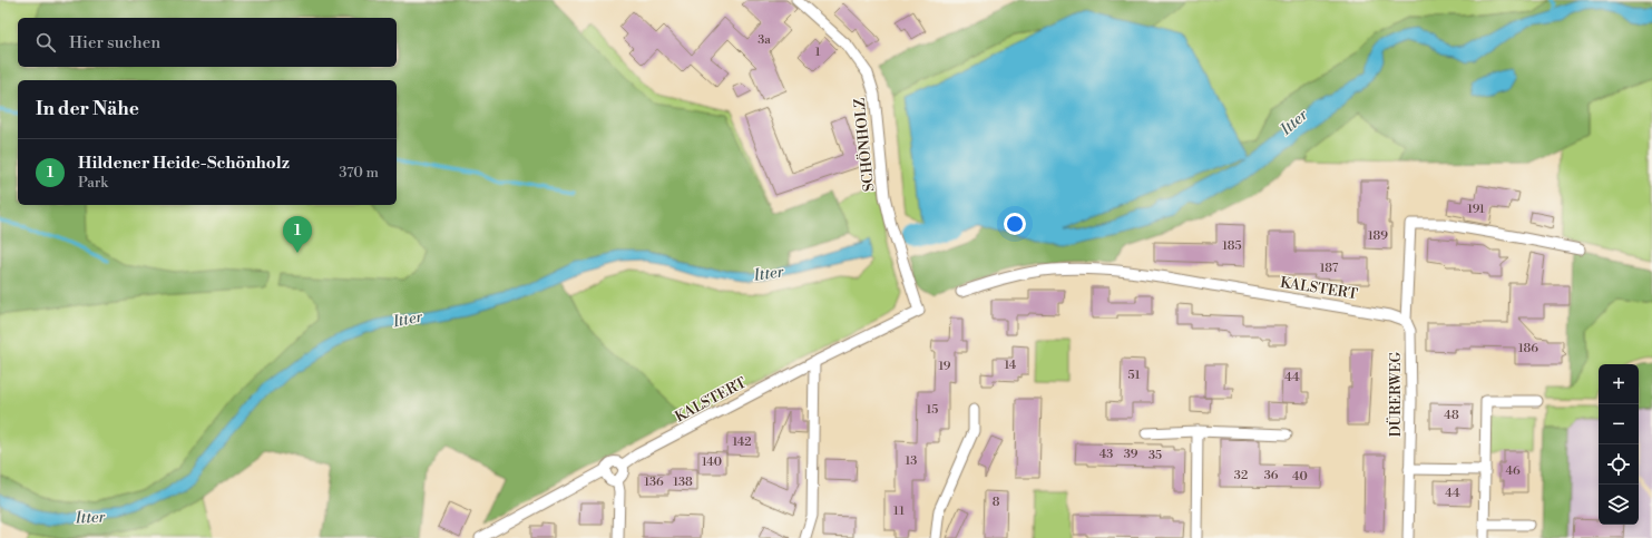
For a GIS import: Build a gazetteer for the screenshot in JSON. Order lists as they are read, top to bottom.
{
  "streets": {
    "street": ["SCHÖNHOLZ", "KALSTERT", "DÜRERWEG"]
  },
  "crossings": [
    ["SCHÖNHOLZ", "KALSTERT"],
    ["KALSTERT", "DÜRERWEG"]
  ],
  "water": ["Itter"],
  "house_numbers": [
    "3a",
    "1",
    "191",
    "189",
    "185",
    "187",
    "186",
    "14",
    "19",
    "51",
    "44",
    "15",
    "48",
    "142",
    "43",
    "39",
    "35",
    "13",
    "140",
    "46",
    "32",
    "36",
    "40",
    "136",
    "138",
    "44",
    "8",
    "11"
  ],
  "page": {
    "search": "Hier suchen",
    "heading": "In der Nähe",
    "list": [
      {
        "mark": "1",
        "name": "Hildener Heide-Schönholz",
        "note": "Park",
        "value": "370 m"
      }
    ],
    "pins": "1",
    "map_buttons": ["+", "−"]
  }
}
